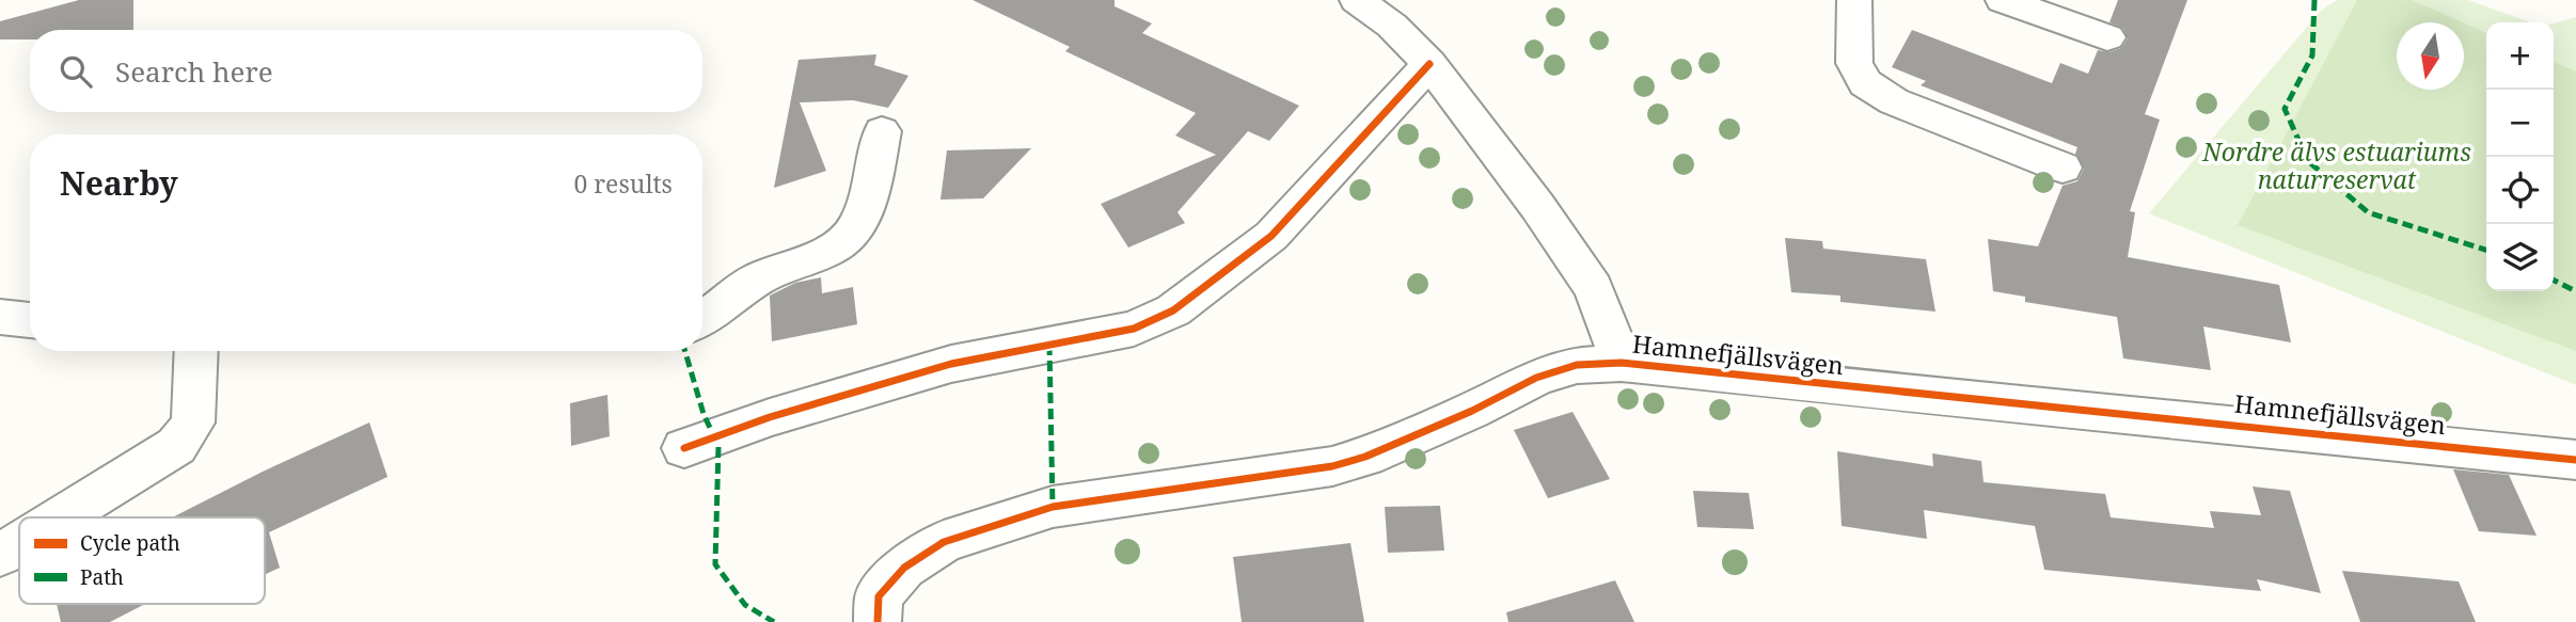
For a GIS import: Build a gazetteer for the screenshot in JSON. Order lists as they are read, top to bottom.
{
  "streets": {
    "street": ["Hamnefjällsvägen"]
  },
  "parks": ["Nordre älvs estuariums naturreservat"],
  "legend": ["Cycle path", "Path"],
  "north": "bottom",
  "page": {
    "map_buttons": ["+", "−"],
    "search": "Search here",
    "heading": ["Nearby", "0 results"]
  }
}
